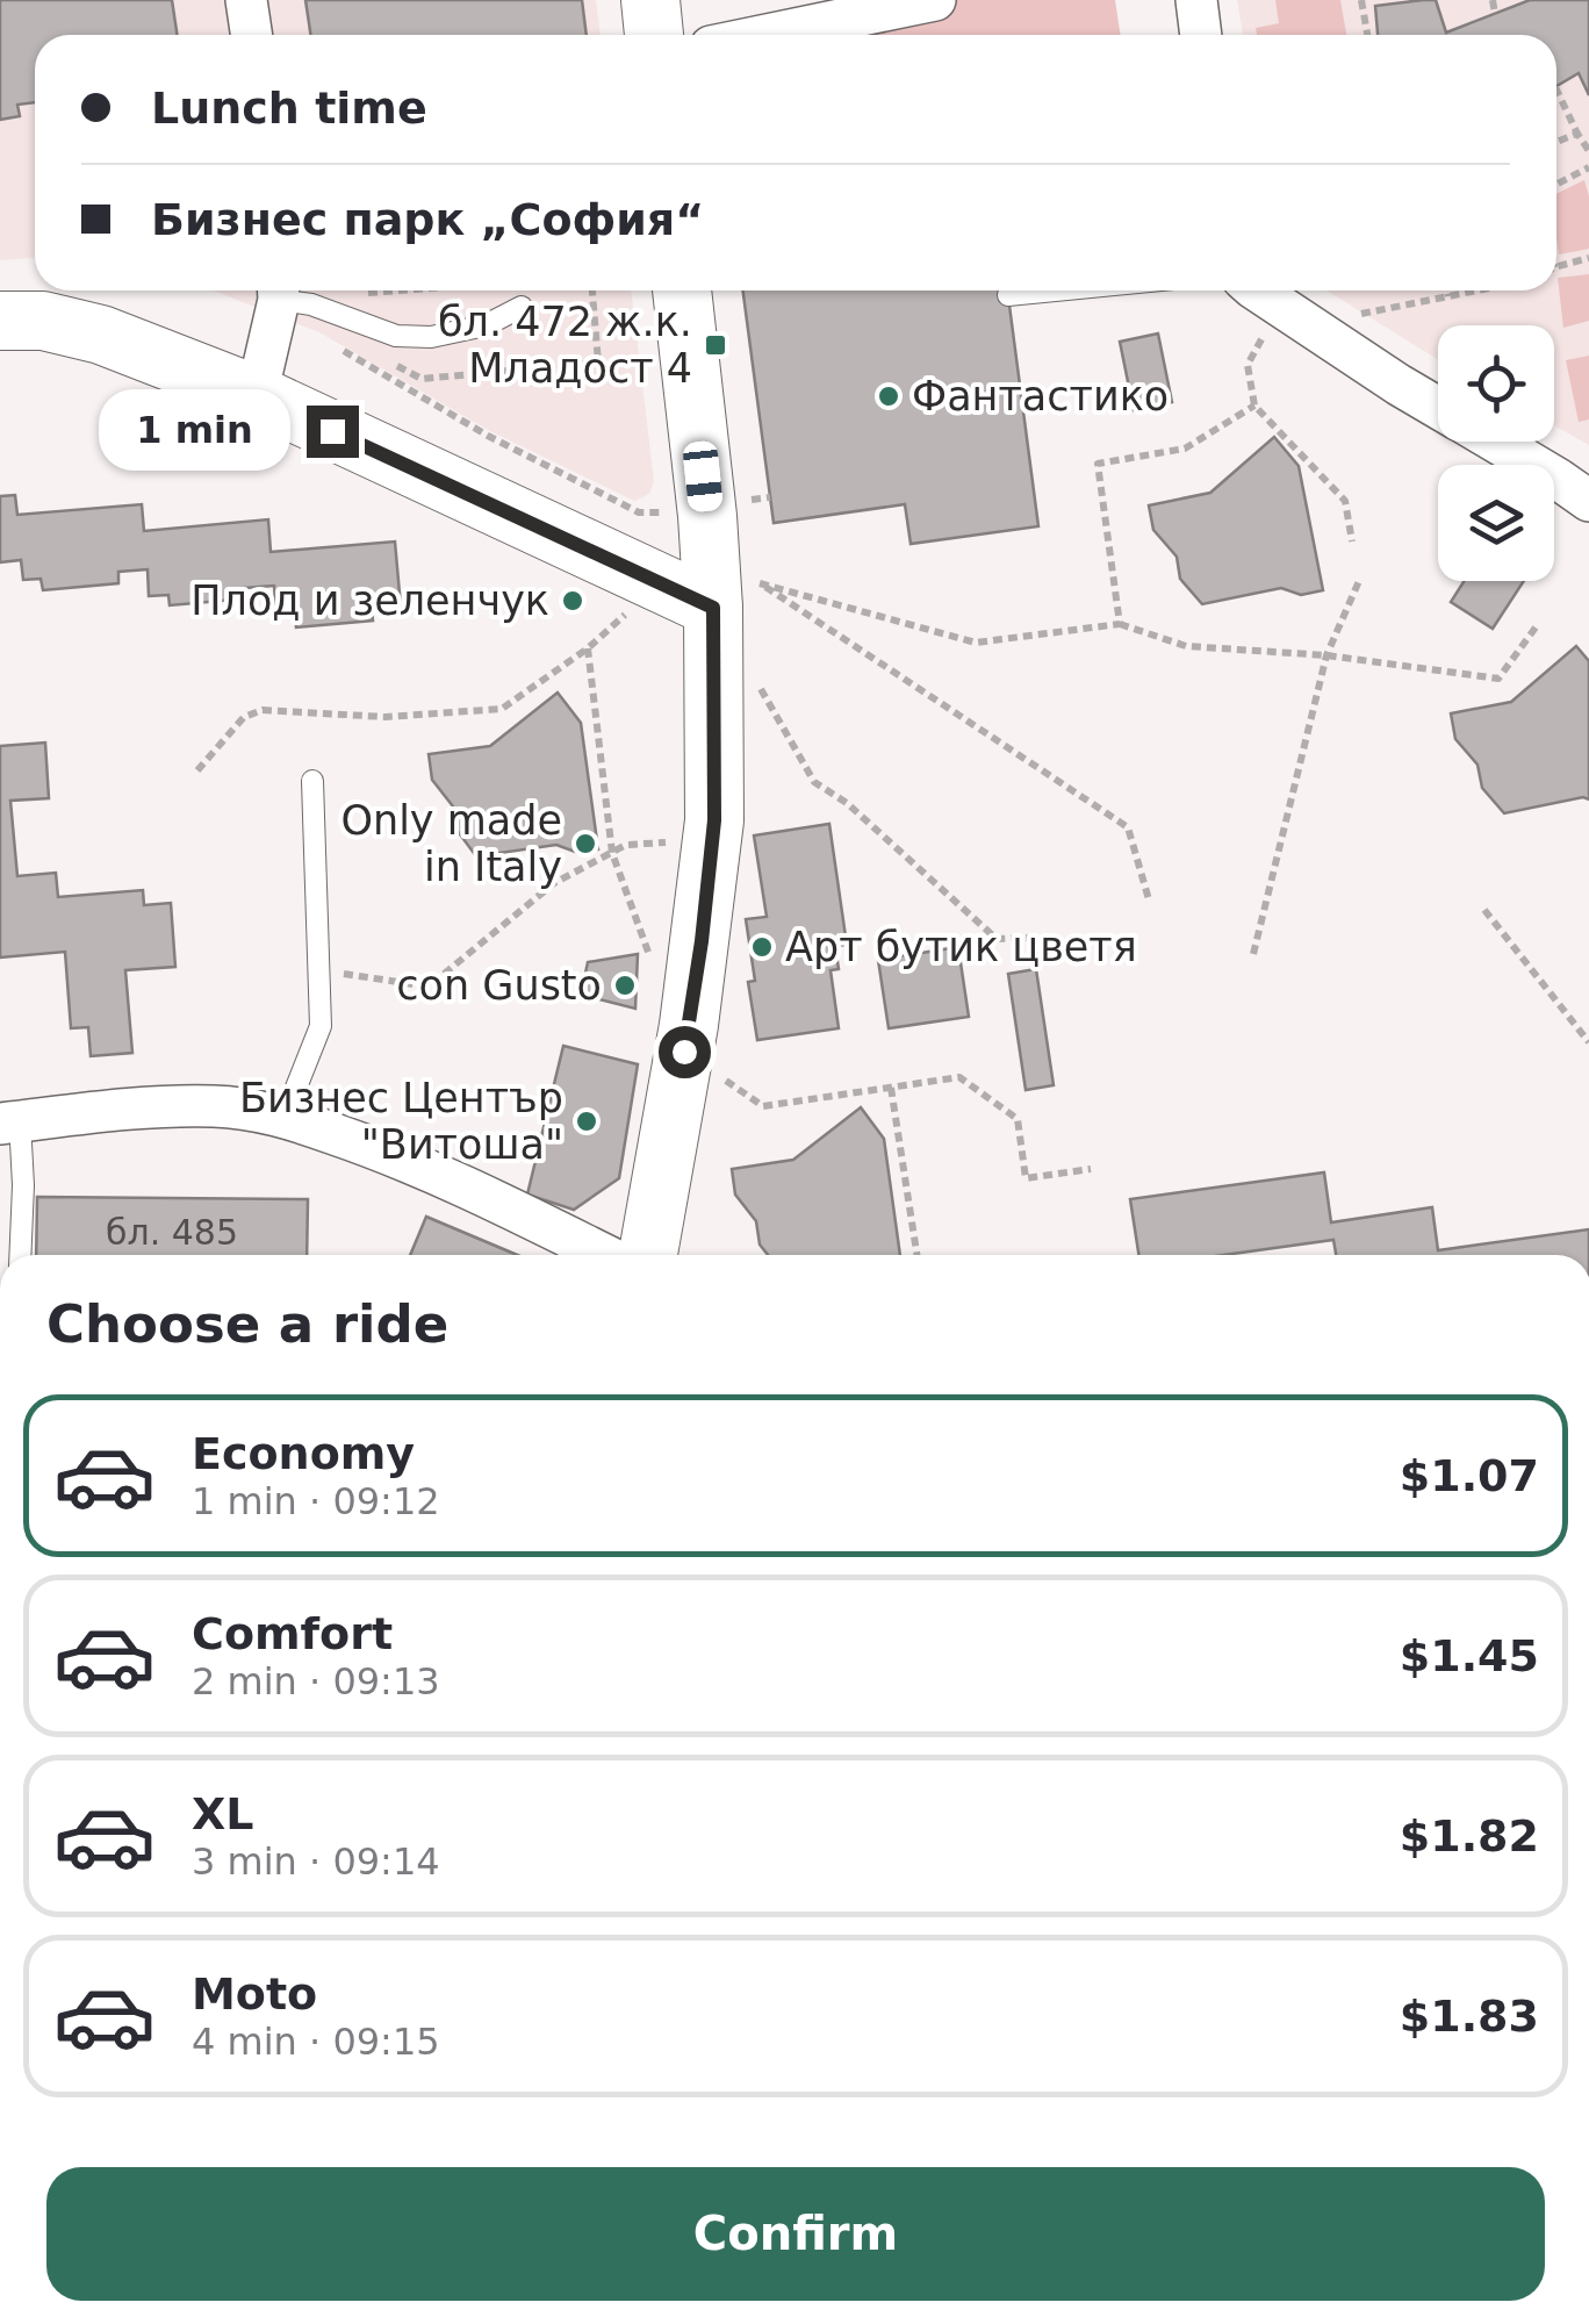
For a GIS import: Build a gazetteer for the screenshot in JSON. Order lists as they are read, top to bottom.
{
  "places": {
    "transit": ["бл. 472 ж.к. Младост 4"],
    "other": [
      "Фантастико",
      "Плод и зеленчук",
      "Only made in Italy",
      "Арт бутик цветя",
      "con Gusto",
      "Бизнес Център \"Витоша\""
    ]
  },
  "house_numbers": ["бл. 485"],
  "page": {
    "banner": ["Lunch time", "Бизнес парк „София“"],
    "bubble": "1 min",
    "heading": "Choose a ride",
    "list": [
      {
        "name": "Economy",
        "note": "1 min · 09:12",
        "value": "$1.07"
      },
      {
        "name": "Comfort",
        "note": "2 min · 09:13",
        "value": "$1.45"
      },
      {
        "name": "XL",
        "note": "3 min · 09:14",
        "value": "$1.82"
      },
      {
        "name": "Moto",
        "note": "4 min · 09:15",
        "value": "$1.83"
      }
    ],
    "buttons": "Confirm"
  }
}
